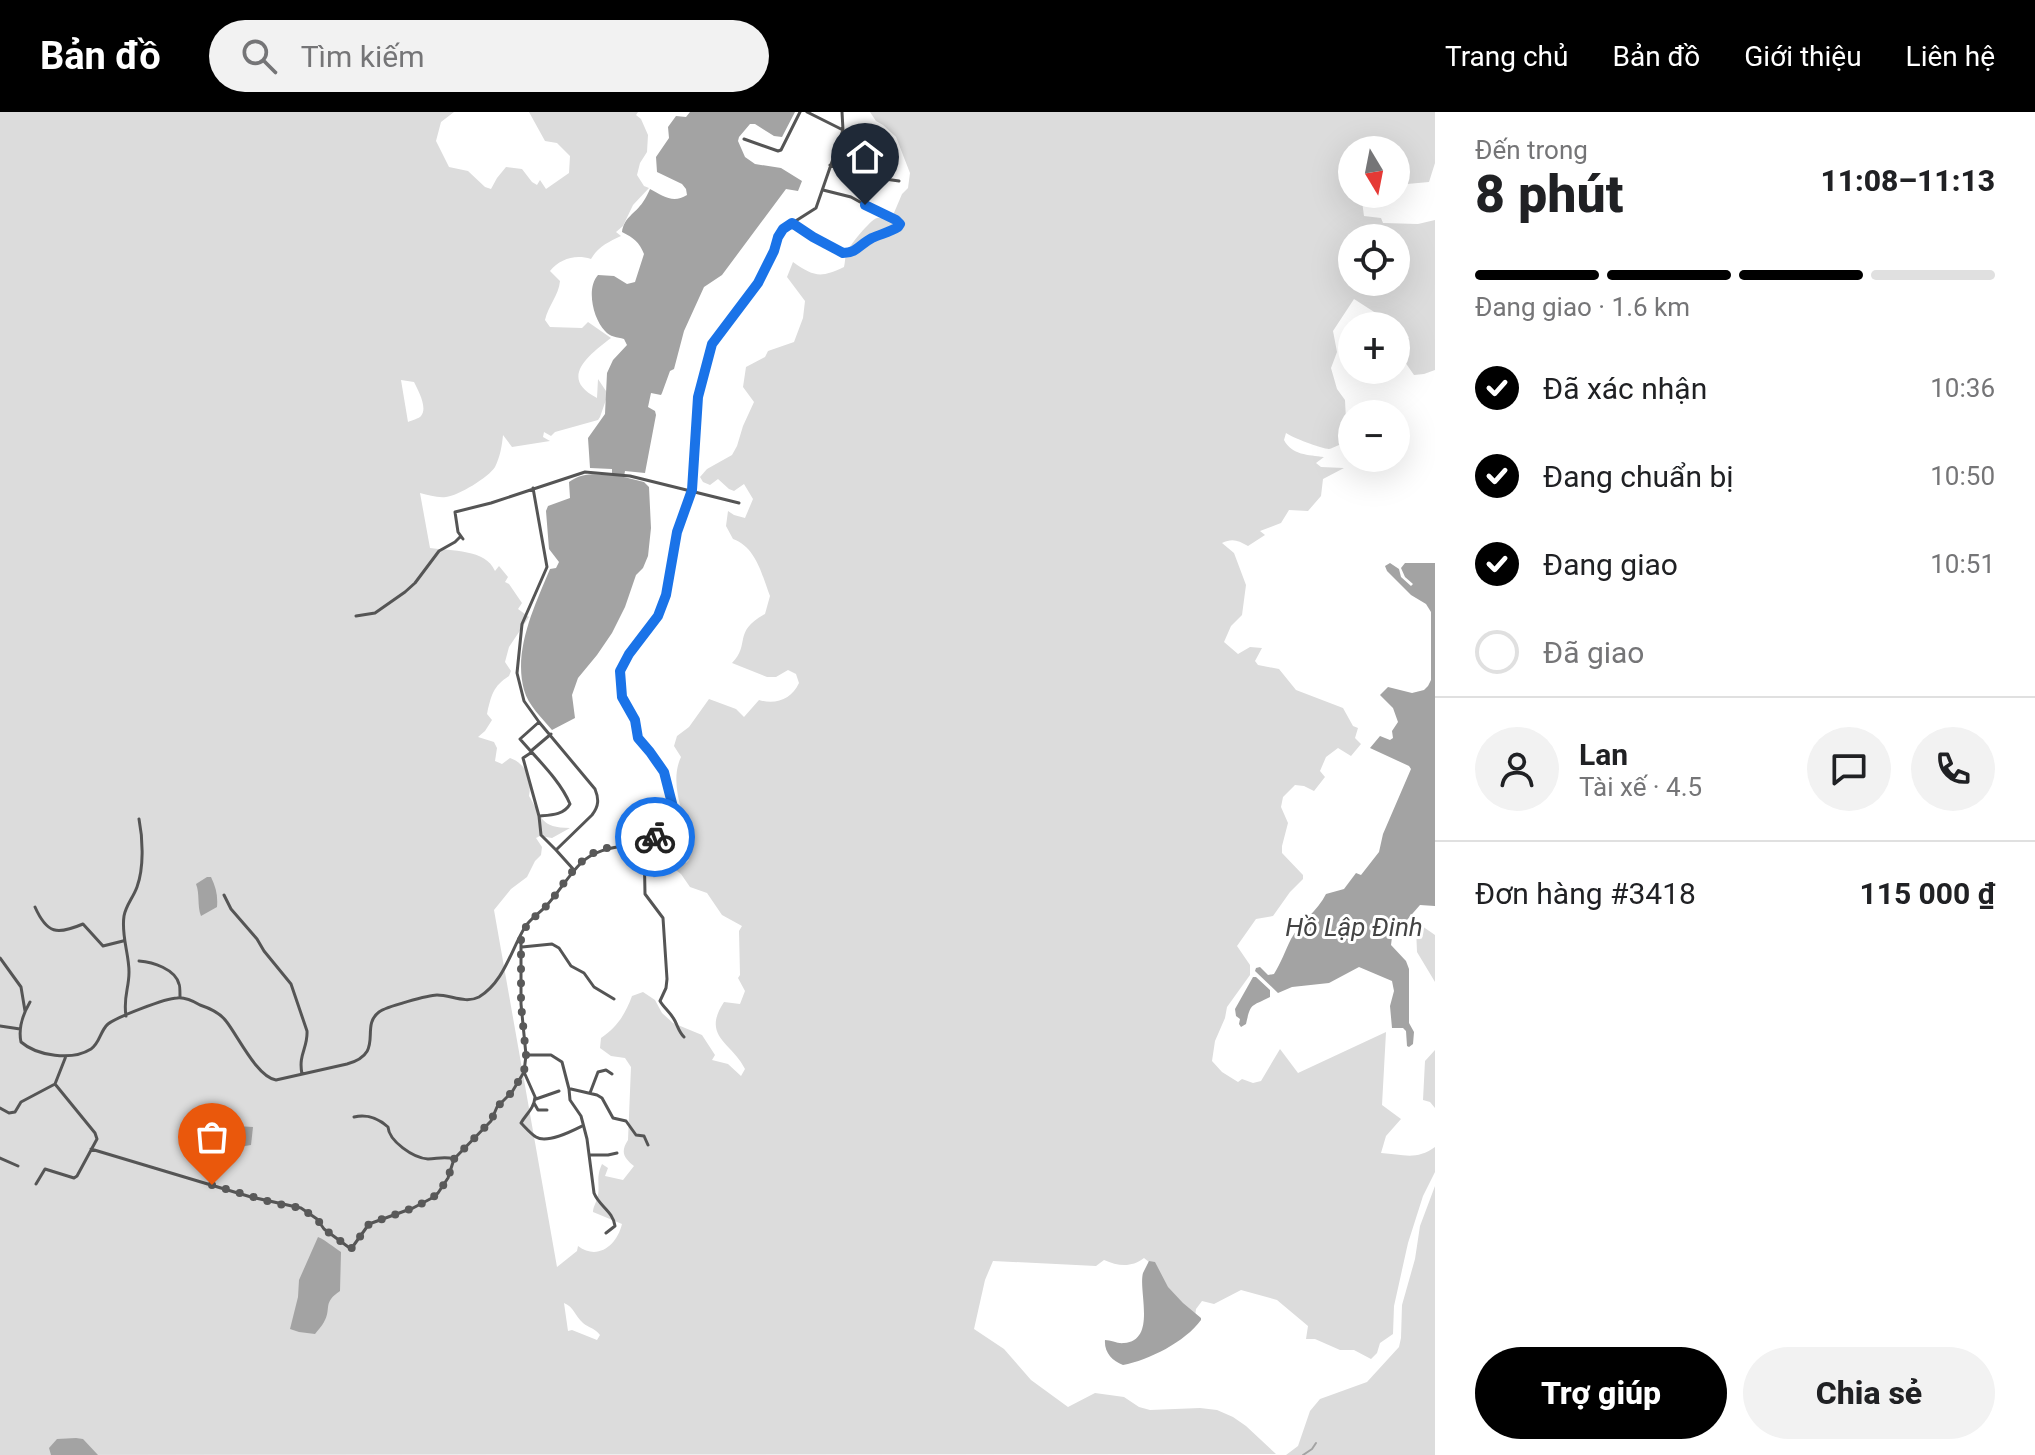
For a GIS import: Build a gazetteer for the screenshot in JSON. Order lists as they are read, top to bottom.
{
  "water": ["Hồ Lập Đinh"],
  "north": "bottom",
  "page": {
    "header": "Bản đồ",
    "search": "Tìm kiếm",
    "nav": [
      "Trang chủ",
      "Bản đồ",
      "Giới thiệu",
      "Liên hệ"
    ],
    "heading": ["8 phút", "Đến trong", "11:08–11:13"],
    "panel": [
      "Lan",
      "Tài xế · 4.5",
      "Đơn hàng #3418",
      "115 000 ₫"
    ],
    "map_buttons": ["+", "−"],
    "bar": "Đang giao · 1.6 km",
    "list": [
      ["Đã xác nhận", "10:36"],
      ["Đang chuẩn bị", "10:50"],
      ["Đang giao", "10:51"],
      "Đã giao"
    ],
    "buttons": ["Trợ giúp", "Chia sẻ"]
  }
}
